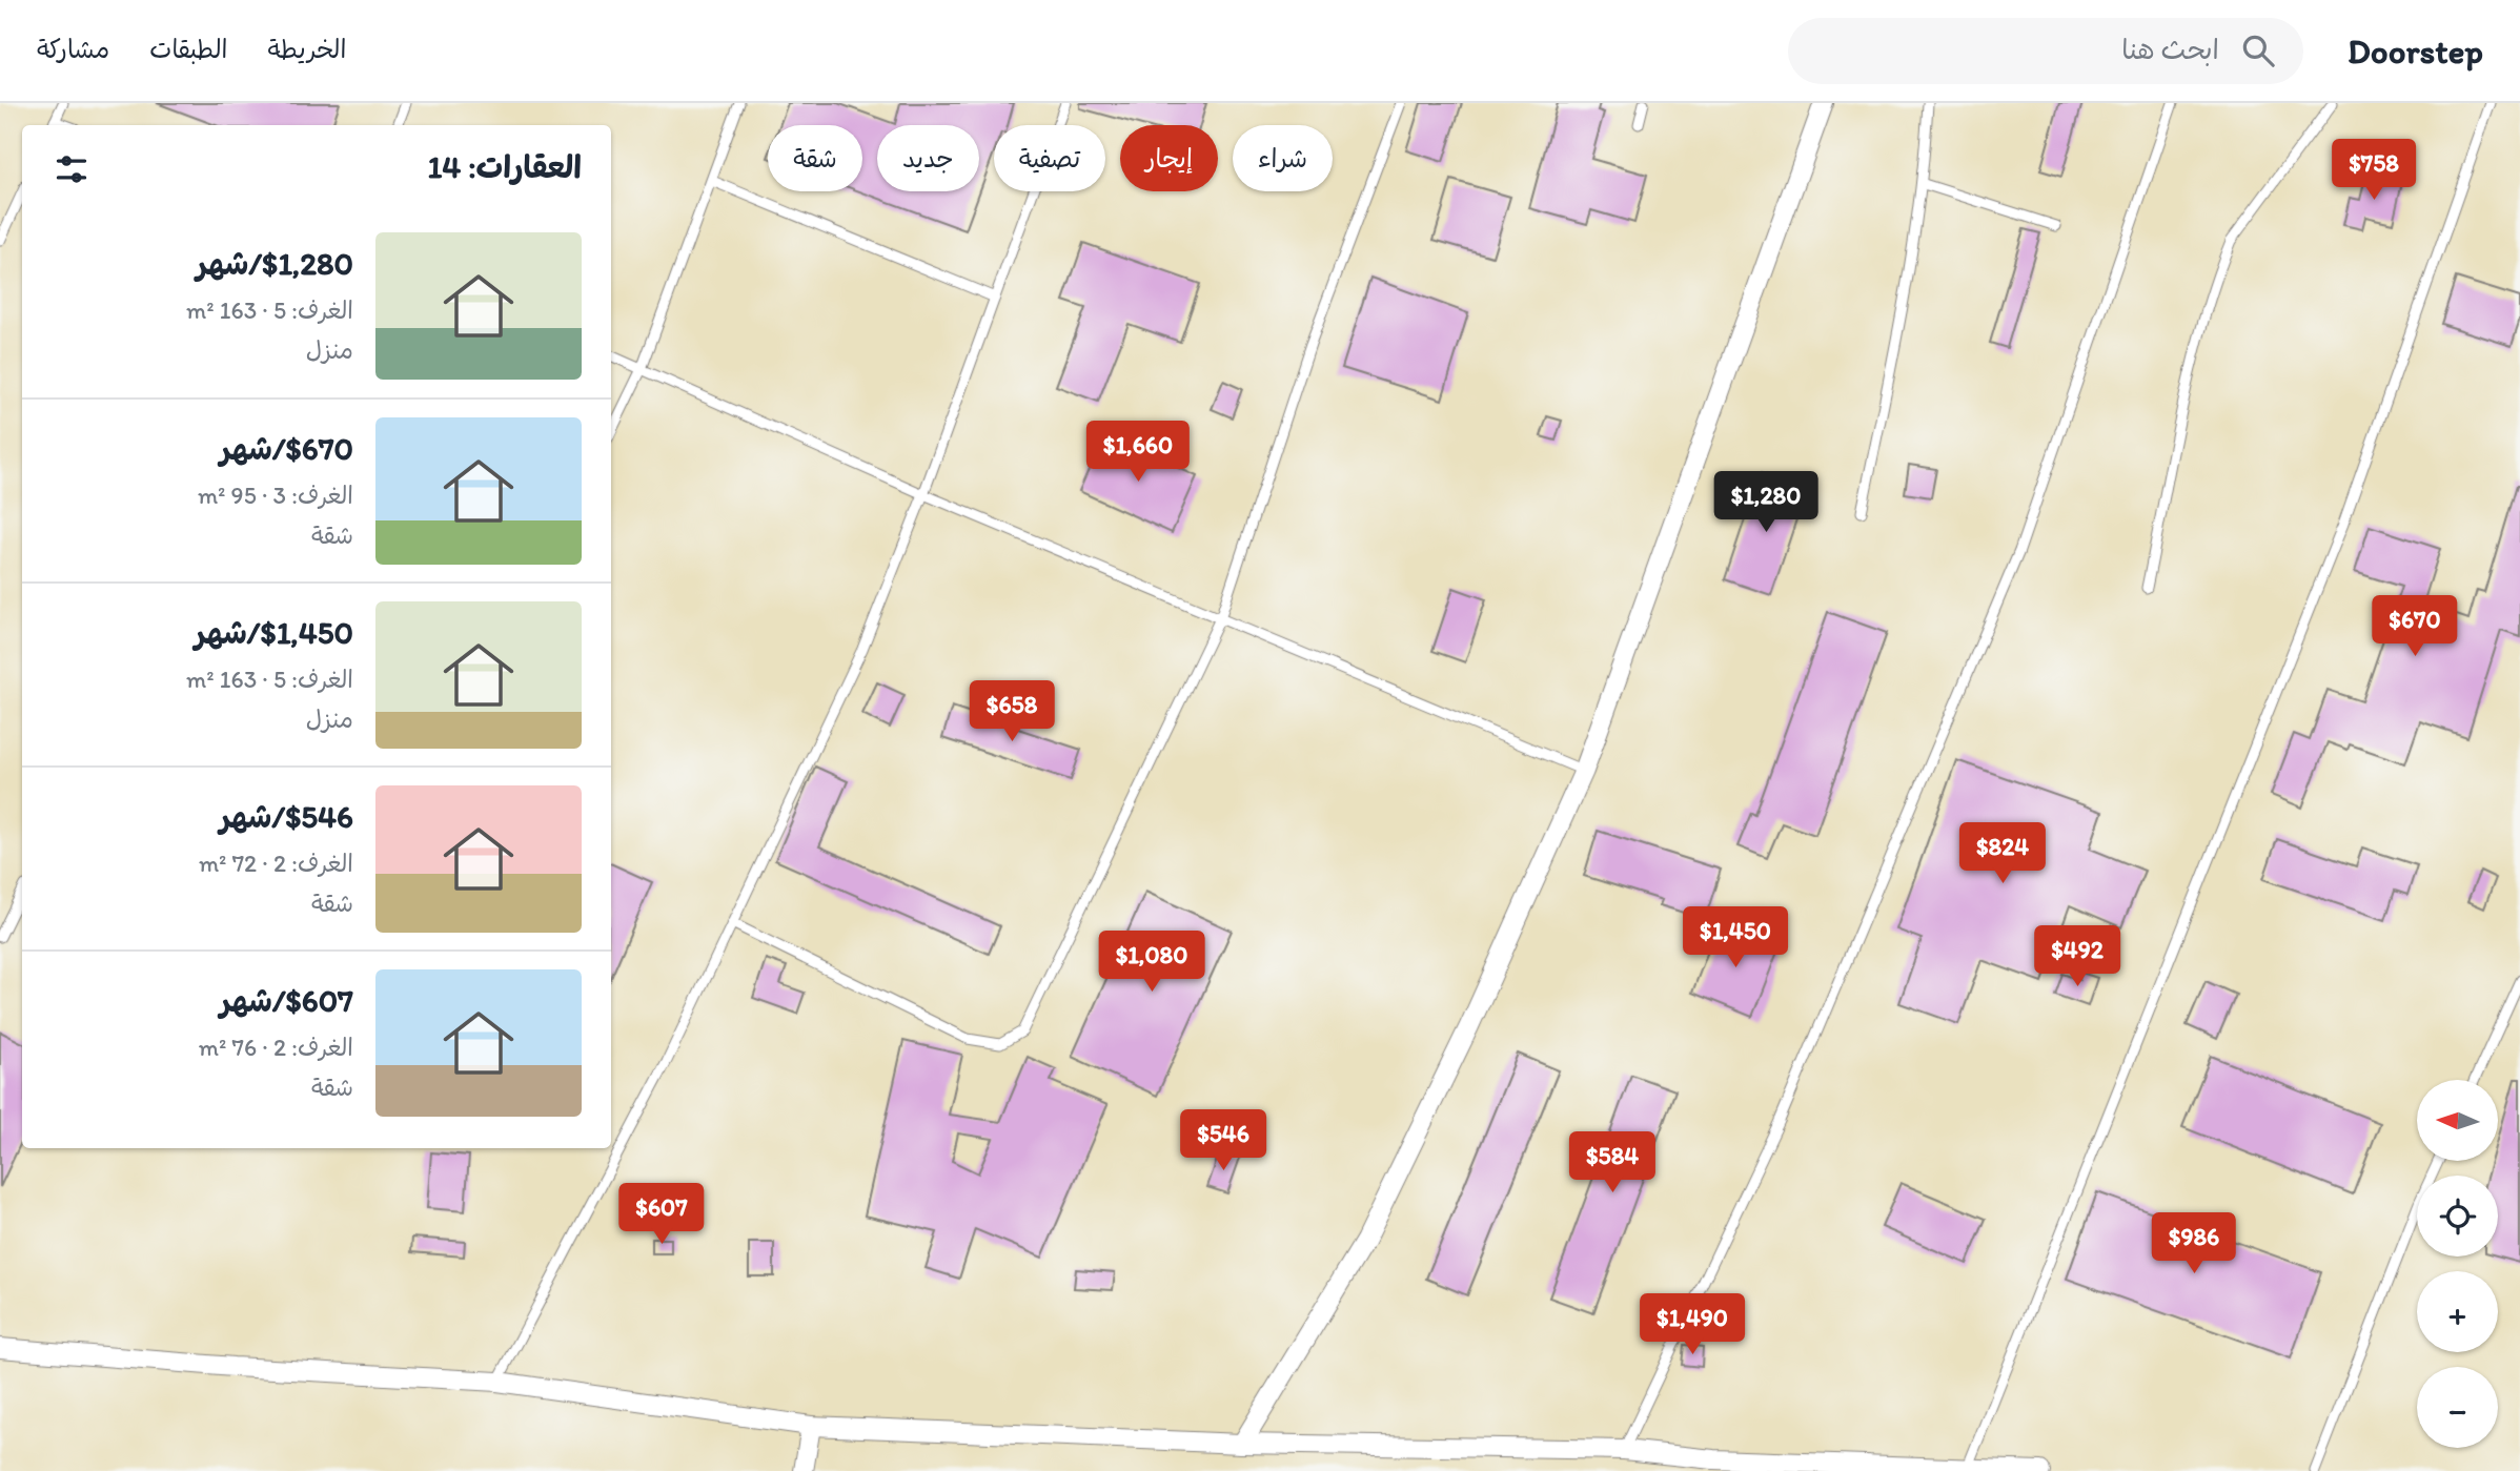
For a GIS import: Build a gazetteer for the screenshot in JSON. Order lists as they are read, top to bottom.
{
  "north": "left",
  "page": {
    "header": "Doorstep",
    "search": "ابحث هنا",
    "nav": ["الخريطة", "الطبقات", "مشاركة"],
    "chip": [
      "شراء",
      "إيجار",
      "تصفية",
      "جديد",
      "شقة"
    ],
    "heading": "العقارات: 14",
    "price": [
      "$758",
      "$1,660",
      "$1,280",
      "$670",
      "$658",
      "$824",
      "$1,450",
      "$492",
      "$1,080",
      "$546",
      "$584",
      "$607",
      "$986",
      "$1,490"
    ],
    "list": [
      {
        "name": "$1,280/شهر",
        "note": "الغرف: 5 · 163 m² · منزل"
      },
      {
        "name": "$670/شهر",
        "note": "الغرف: 3 · 95 m² · شقة"
      },
      {
        "name": "$1,450/شهر",
        "note": "الغرف: 5 · 163 m² · منزل"
      },
      {
        "name": "$546/شهر",
        "note": "الغرف: 2 · 72 m² · شقة"
      },
      {
        "name": "$607/شهر",
        "note": "الغرف: 2 · 76 m² · شقة"
      }
    ],
    "map_buttons": ["+", "−"]
  }
}
